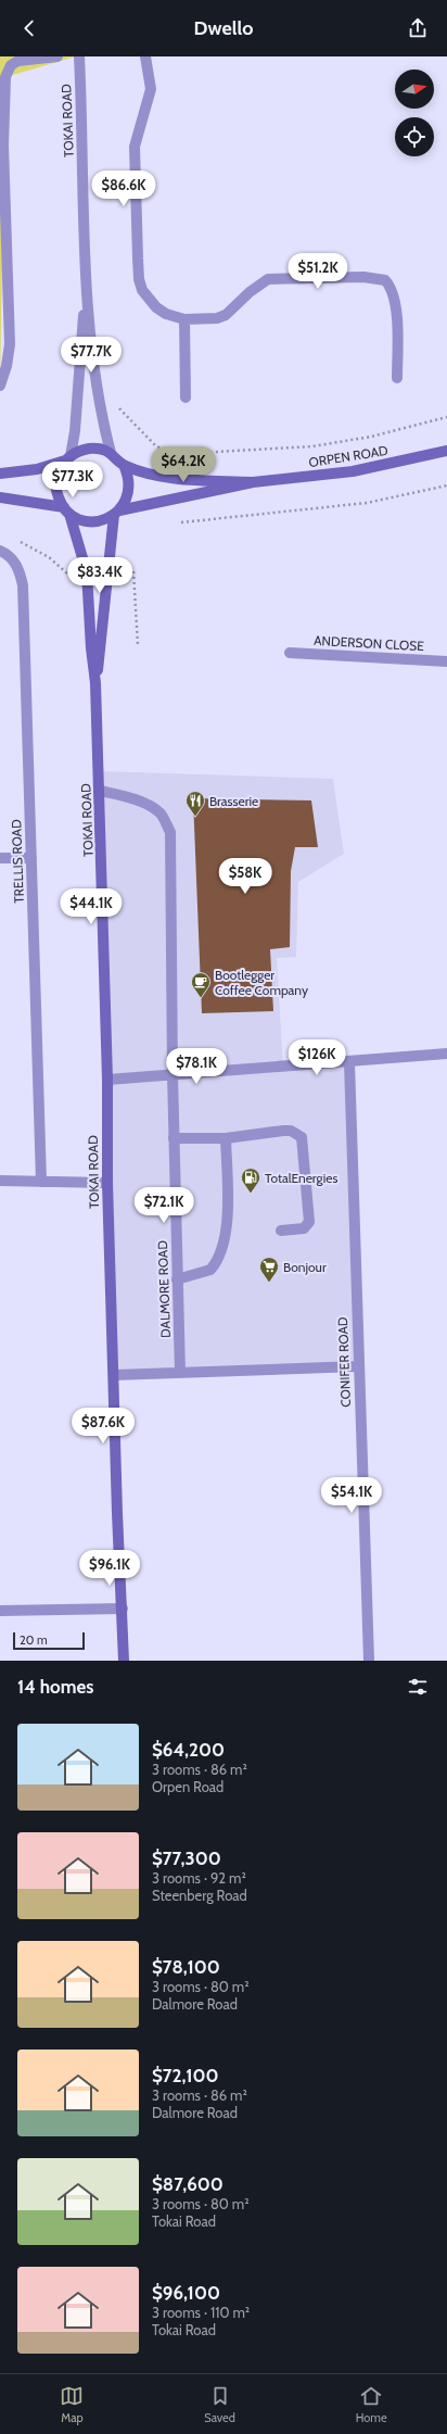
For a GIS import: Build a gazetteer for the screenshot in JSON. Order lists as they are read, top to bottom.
{
  "streets": {
    "main road": ["TOKAI ROAD", "ORPEN ROAD"],
    "street": [
      "ANDERSON CLOSE",
      "TRELLIS ROAD",
      "DALMORE ROAD",
      "CONIFER ROAD"
    ]
  },
  "crossings": [
    ["TOKAI ROAD", "ORPEN ROAD"],
    ["TOKAI ROAD", "DALMORE ROAD"]
  ],
  "places": {
    "restaurant": ["Brasserie"],
    "cafe": ["Bootlegger Coffee Company"],
    "fuel station": ["TotalEnergies"],
    "supermarket": ["Bonjour"]
  },
  "scale_bar": "20 m",
  "north": "right",
  "page": {
    "header": "Dwello",
    "price": [
      "$86.6K",
      "$51.2K",
      "$77.7K",
      "$64.2K",
      "$77.3K",
      "$83.4K",
      "$58K",
      "$44.1K",
      "$126K",
      "$78.1K",
      "$72.1K",
      "$87.6K",
      "$54.1K",
      "$96.1K"
    ],
    "scale": "20 m",
    "heading": "14 homes",
    "list": [
      {
        "name": "$64,200",
        "note": "3 rooms · 86 m² · Orpen Road"
      },
      {
        "name": "$77,300",
        "note": "3 rooms · 92 m² · Steenberg Road"
      },
      {
        "name": "$78,100",
        "note": "3 rooms · 80 m² · Dalmore Road"
      },
      {
        "name": "$72,100",
        "note": "3 rooms · 86 m² · Dalmore Road"
      },
      {
        "name": "$87,600",
        "note": "3 rooms · 80 m² · Tokai Road"
      },
      {
        "name": "$96,100",
        "note": "3 rooms · 110 m² · Tokai Road"
      }
    ],
    "tabs": ["Map", "Saved", "Home"]
  }
}
